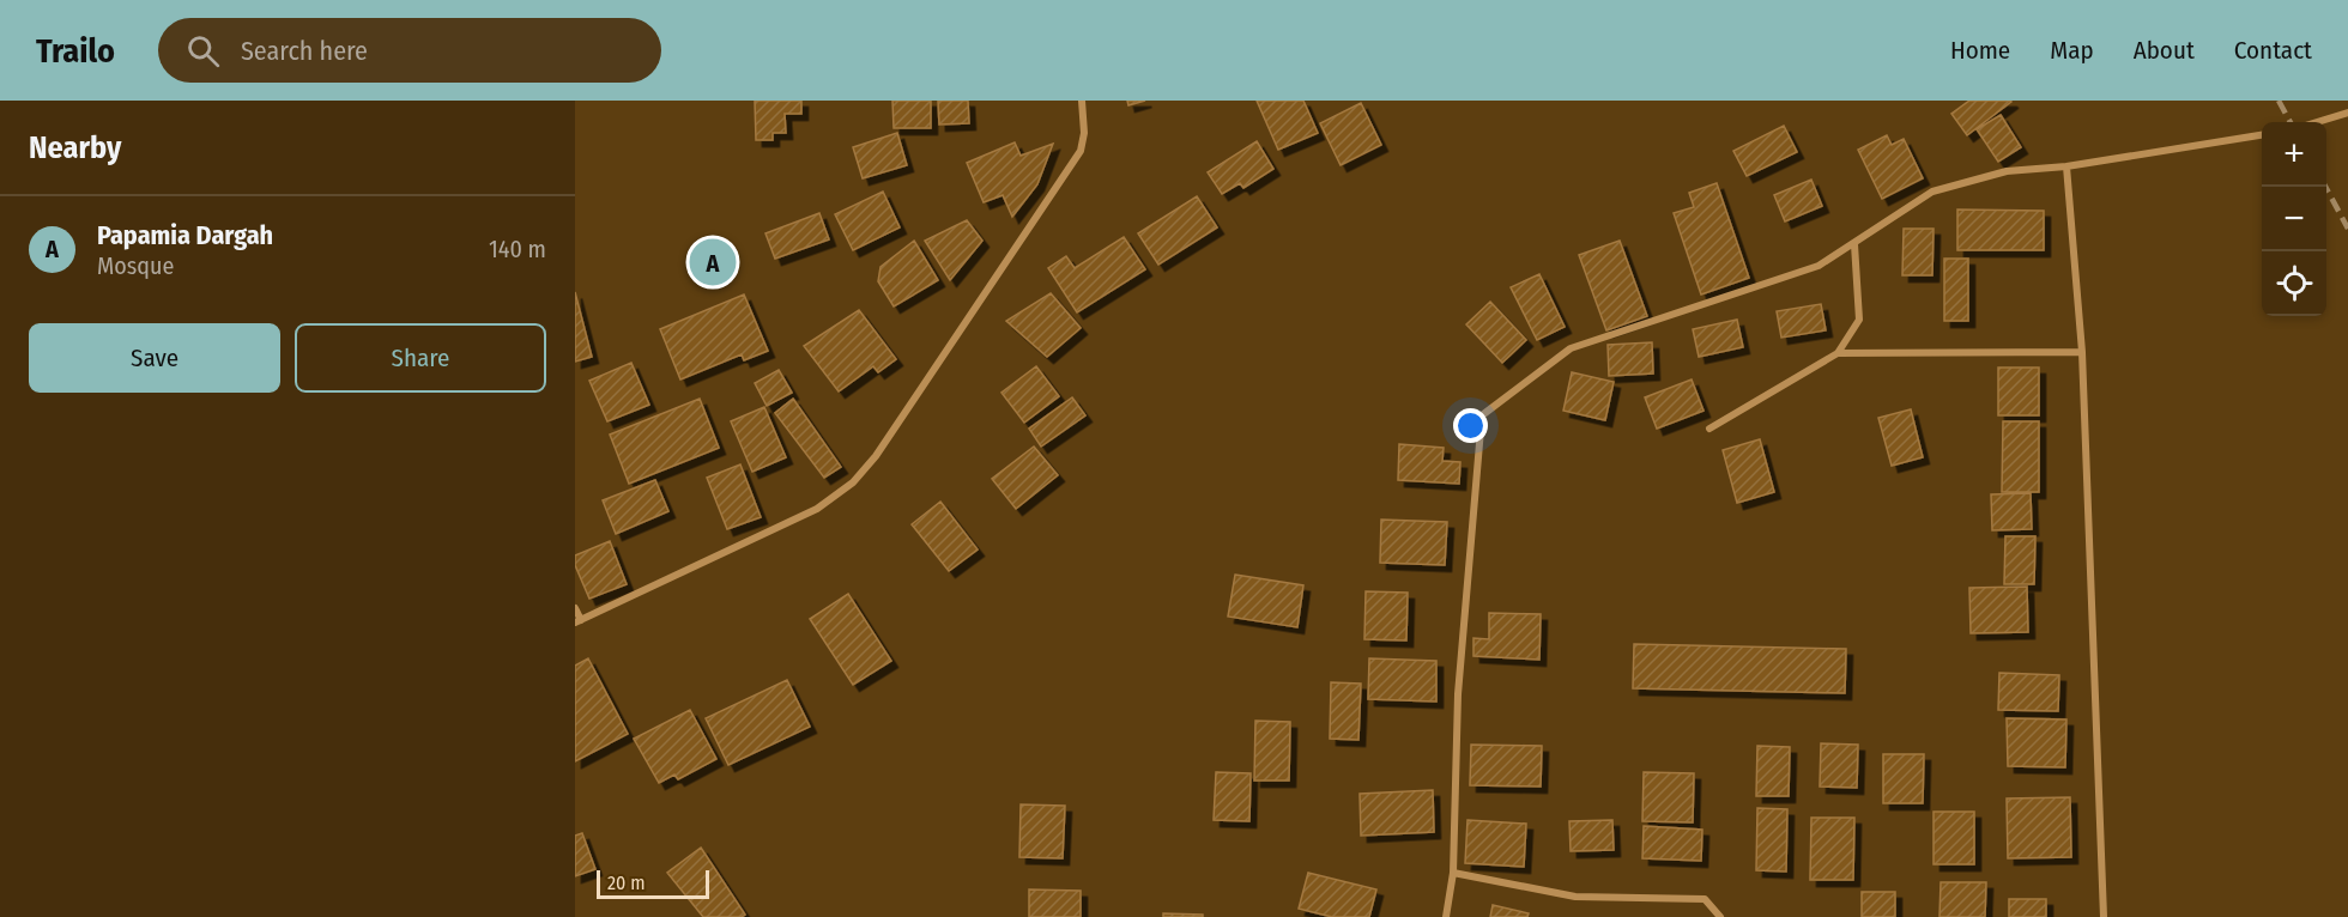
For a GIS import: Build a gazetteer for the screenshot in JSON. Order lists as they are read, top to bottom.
{
  "scale_bar": "20 m",
  "page": {
    "header": "Trailo",
    "search": "Search here",
    "nav": [
      "Home",
      "Map",
      "About",
      "Contact"
    ],
    "heading": "Nearby",
    "map_buttons": ["+", "−"],
    "list": [
      {
        "mark": "A",
        "name": "Papamia Dargah",
        "note": "Mosque",
        "value": "140 m"
      }
    ],
    "pins": "A",
    "buttons": ["Save", "Share"],
    "scale": "20 m"
  }
}
